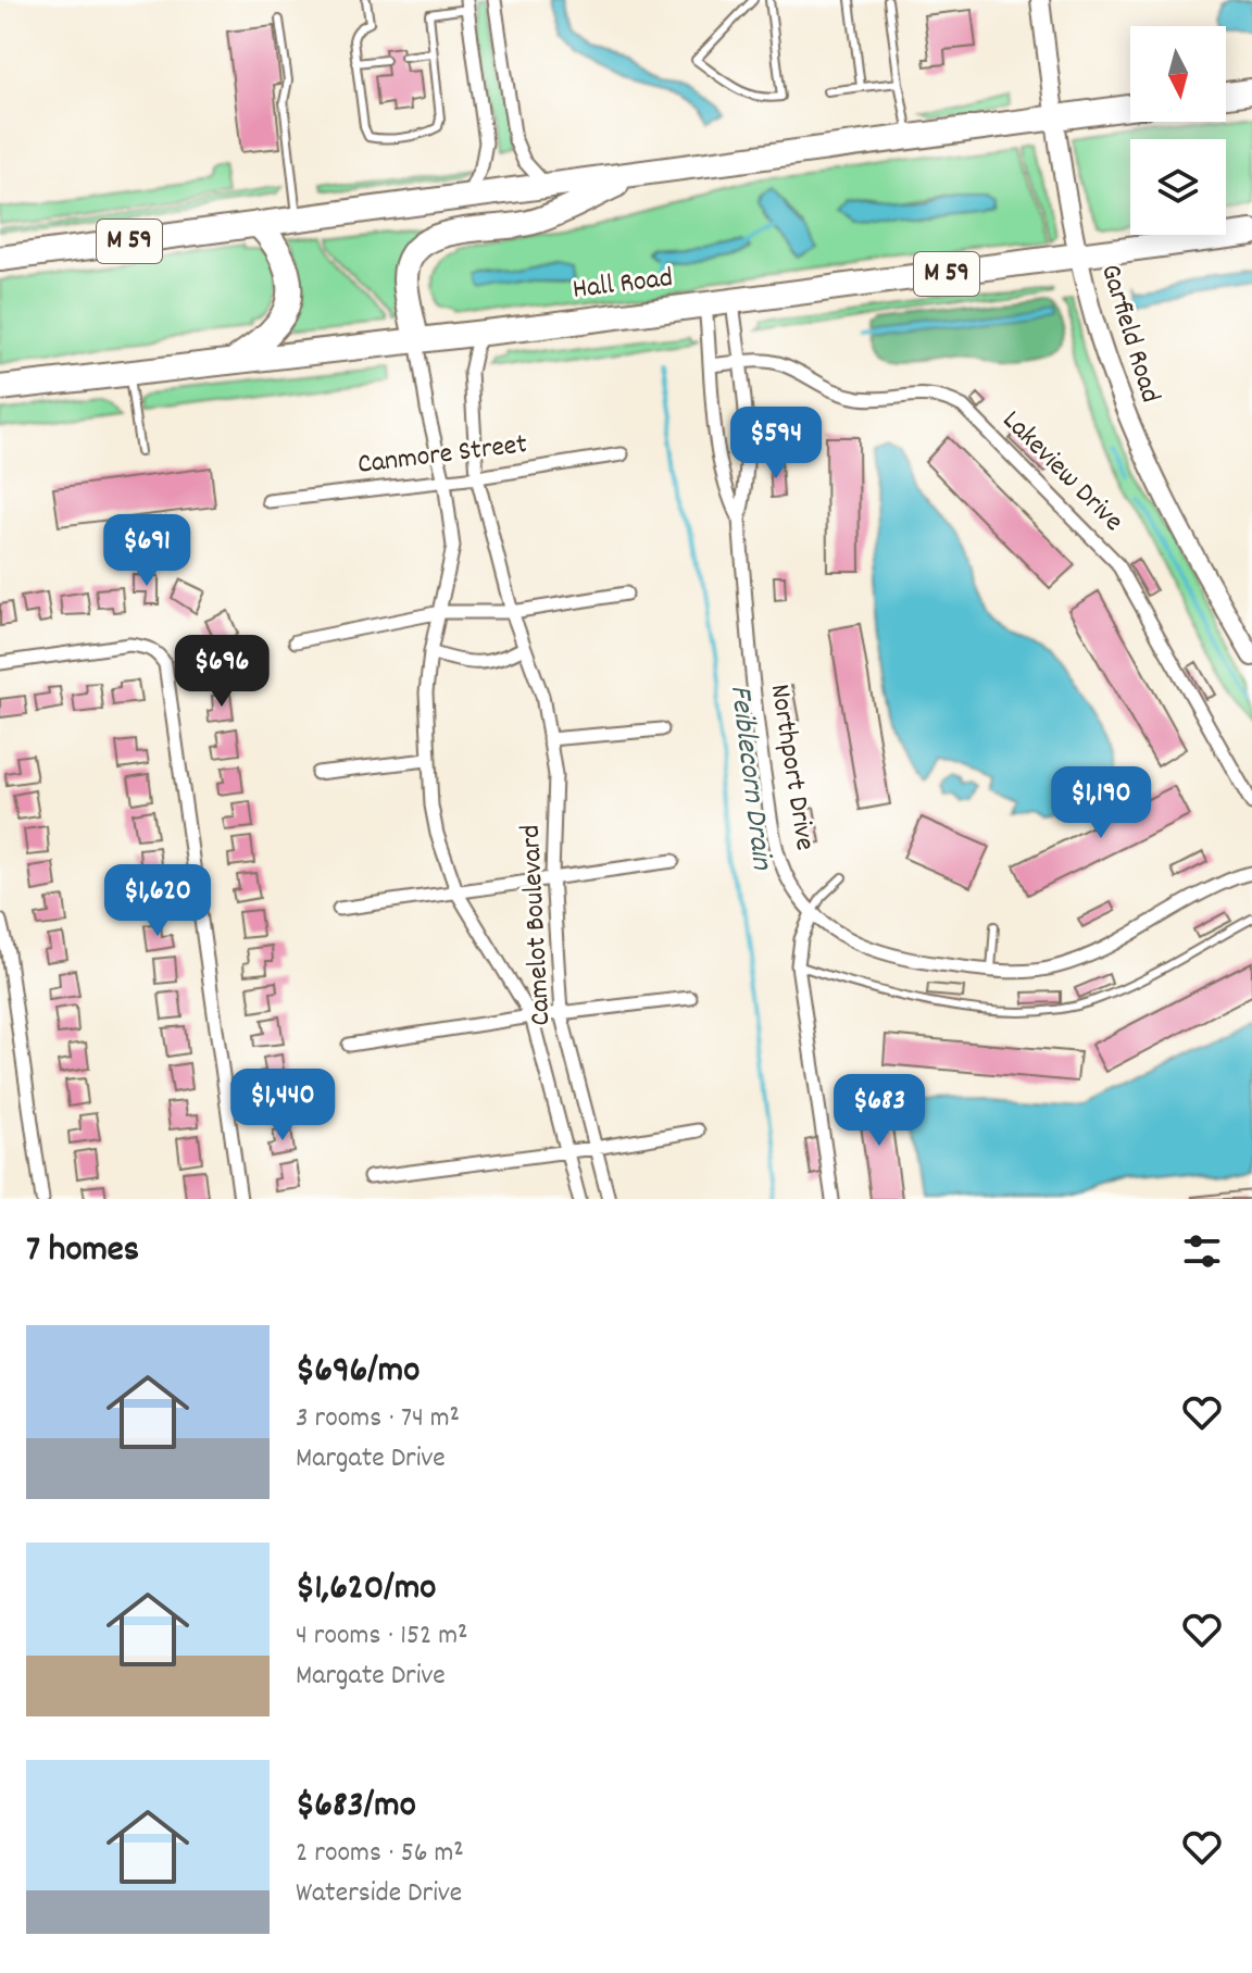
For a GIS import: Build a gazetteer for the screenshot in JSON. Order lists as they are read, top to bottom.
{
  "streets": {
    "highway": ["M 59", "Hall Road"],
    "street": [
      "Garfield Road",
      "Canmore Street",
      "Lakeview Drive",
      "Northport Drive",
      "Camelot Boulevard"
    ]
  },
  "crossings": [
    ["M 59", "Garfield Road"],
    ["Hall Road", "Garfield Road"],
    ["Hall Road", "Northport Drive"],
    ["Hall Road", "Camelot Boulevard"],
    ["Canmore Street", "Camelot Boulevard"],
    ["Lakeview Drive", "Northport Drive"]
  ],
  "water": ["Feiblecorn Drain"],
  "north": "bottom",
  "page": {
    "price": [
      "$594",
      "$691",
      "$696",
      "$1,190",
      "$1,620",
      "$1,440",
      "$683"
    ],
    "heading": "7 homes",
    "list": [
      {
        "name": "$696/mo",
        "note": "3 rooms · 74 m² · Margate Drive"
      },
      {
        "name": "$1,620/mo",
        "note": "4 rooms · 152 m² · Margate Drive"
      },
      {
        "name": "$683/mo",
        "note": "2 rooms · 56 m² · Waterside Drive"
      }
    ]
  }
}
